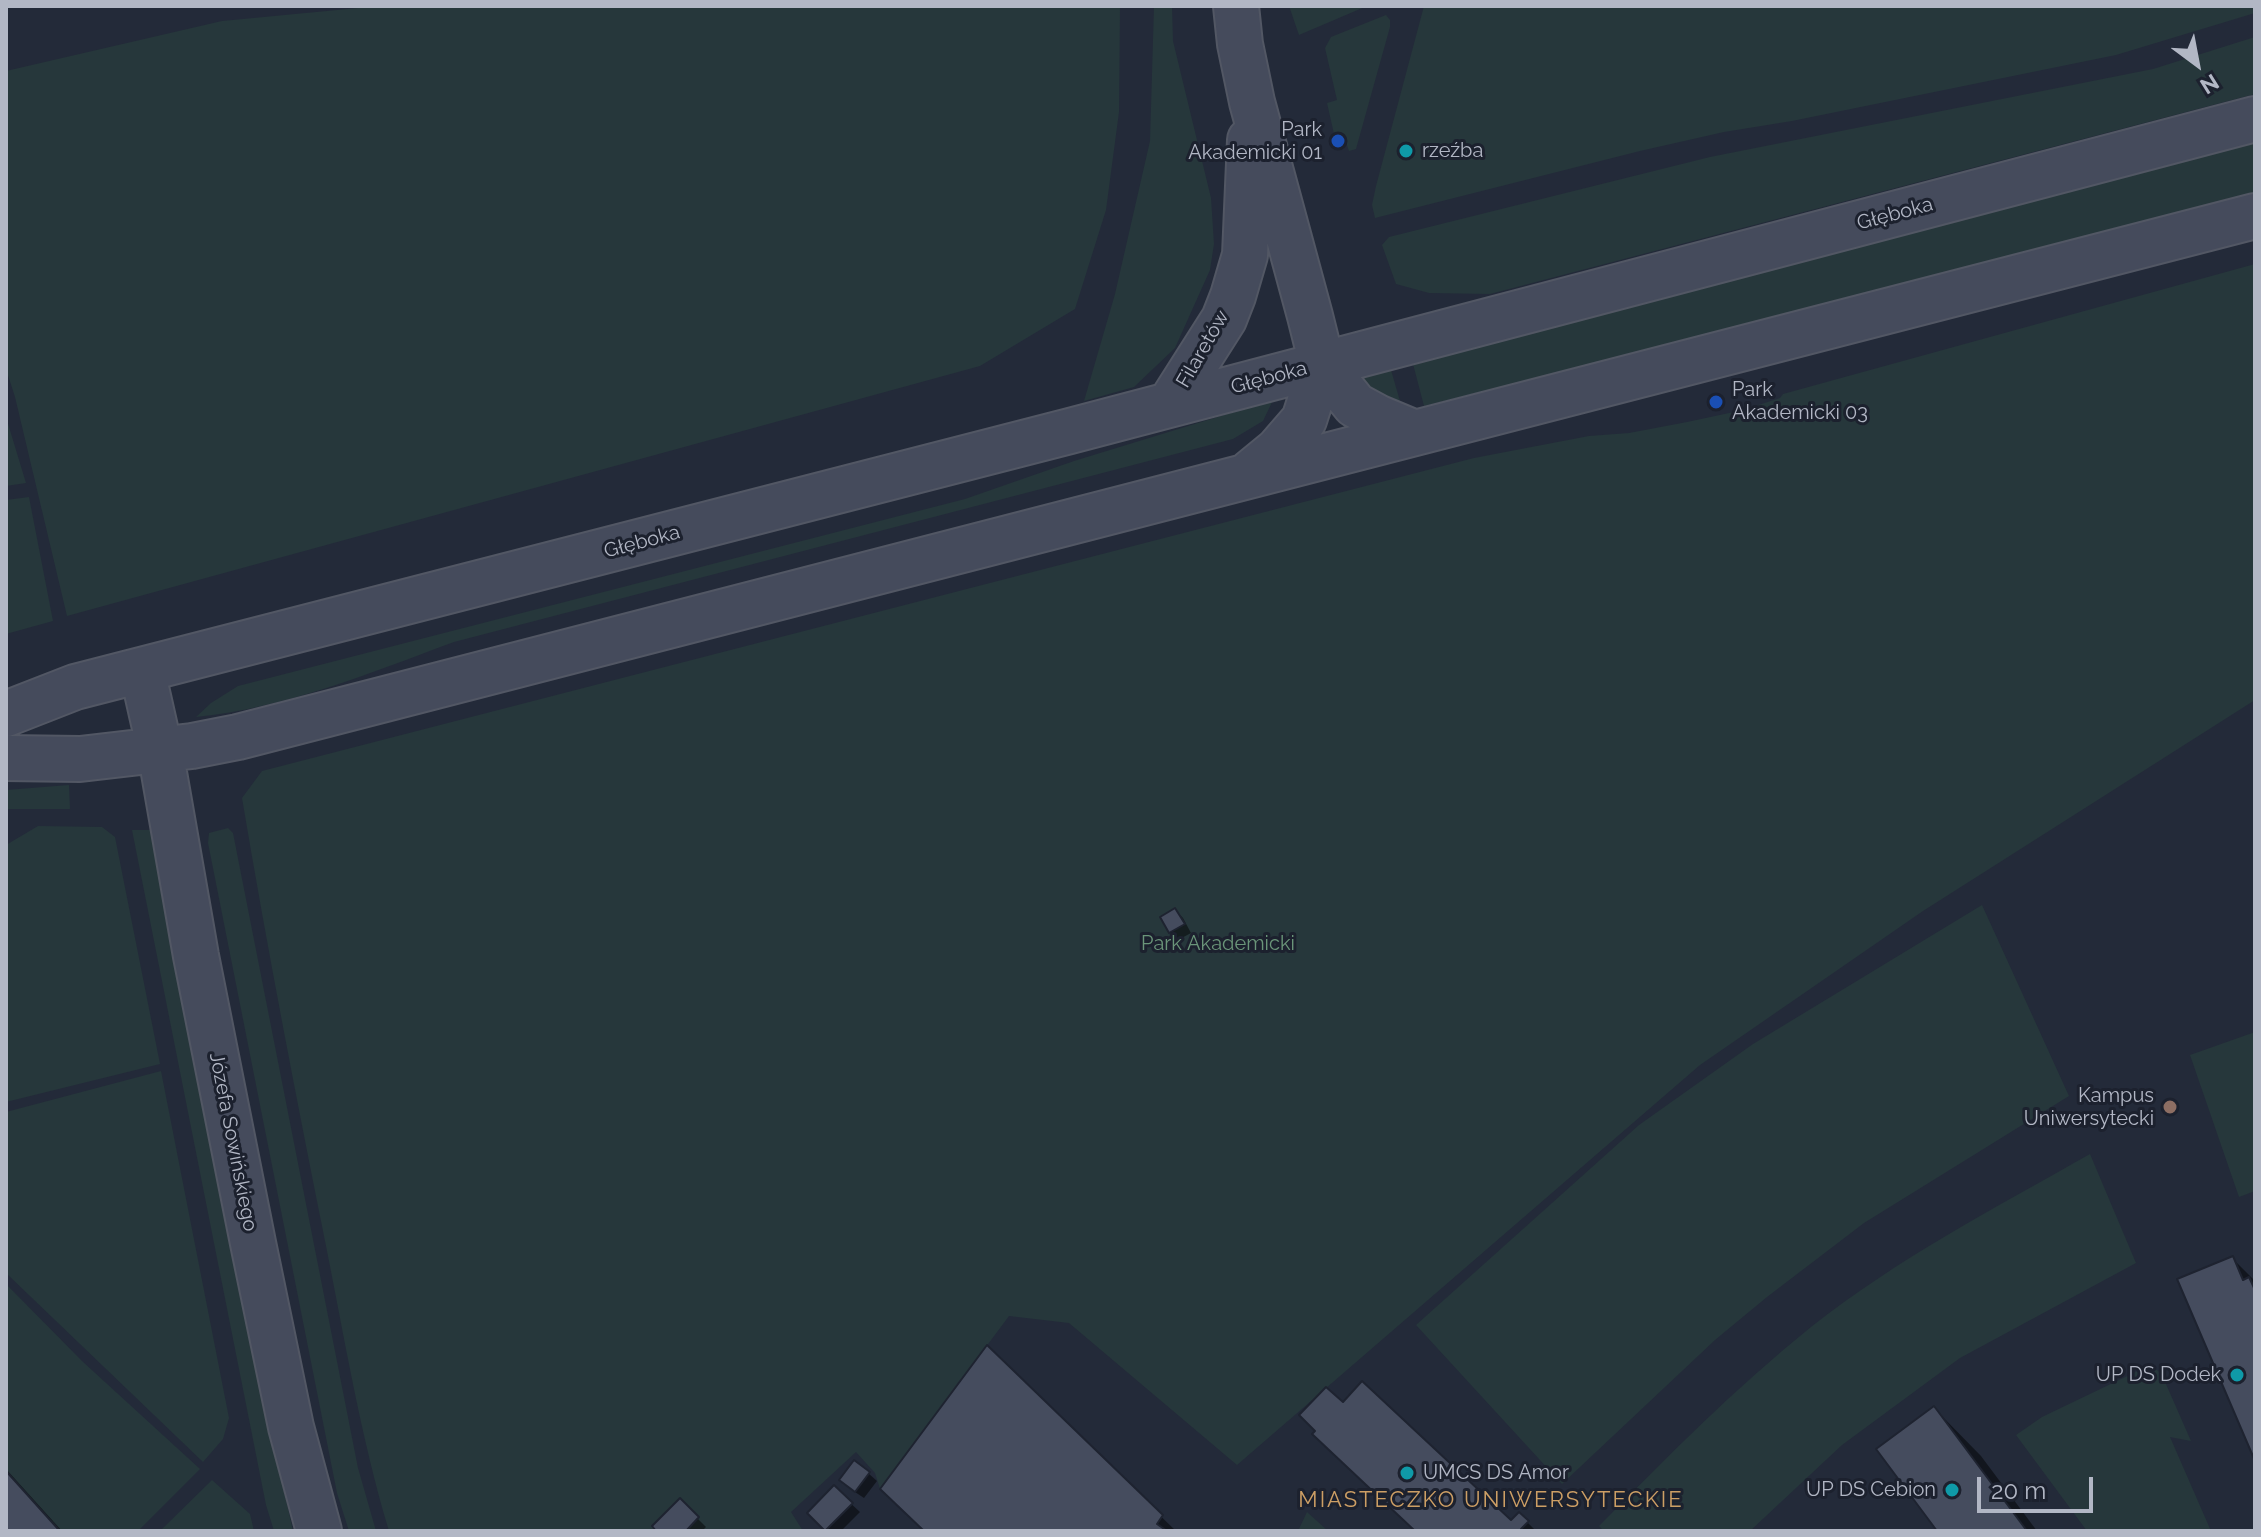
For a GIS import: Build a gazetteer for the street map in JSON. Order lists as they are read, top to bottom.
{
  "streets": {
    "main road": ["Głęboka", "Filaretów", "Józefa Sowińskiego"]
  },
  "crossings": [
    ["Głęboka", "Filaretów"]
  ],
  "districts": ["MIASTECZKO UNIWERSYTECKIE"],
  "parks": ["Park Akademicki"],
  "places": [
    "Park Akademicki 01",
    "rzeźba",
    "Park Akademicki 03",
    "Kampus Uniwersytecki",
    "UP DS Dodek",
    "UMCS DS Amor",
    "UP DS Cebion"
  ],
  "scale_bar": "20 m",
  "north": "bottom right"
}
